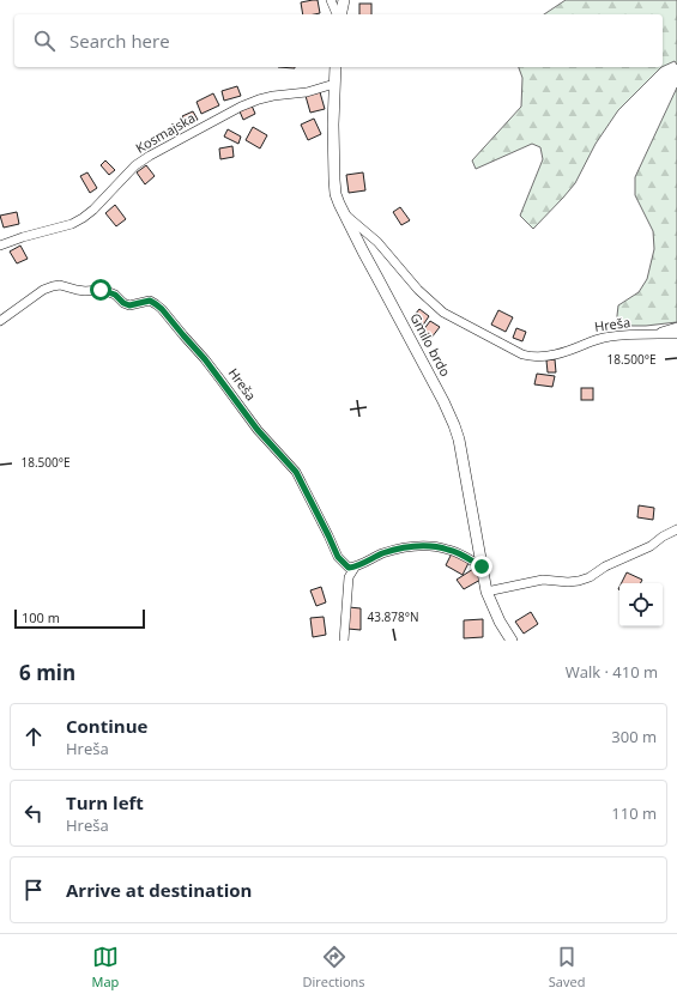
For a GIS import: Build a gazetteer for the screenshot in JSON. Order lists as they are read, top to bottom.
{
  "streets": {
    "main road": ["Gmilo brdo"],
    "street": ["Kosmajska", "Hreša"]
  },
  "crossings": [
    ["Kosmajska", "Gmilo brdo"],
    ["Hreša", "Gmilo brdo"]
  ],
  "scale_bar": "100 m",
  "page": {
    "search": "Search here",
    "scale": "100 m",
    "heading": ["6 min", "Walk · 410 m"],
    "list": [
      ["Continue", "Hreša", "300 m"],
      ["Turn left", "Hreša", "110 m"],
      "Arrive at destination"
    ],
    "nav": ["Map", "Directions", "Saved"]
  },
  "coordinates": ["18.500°E", "43.878°N"]
}
